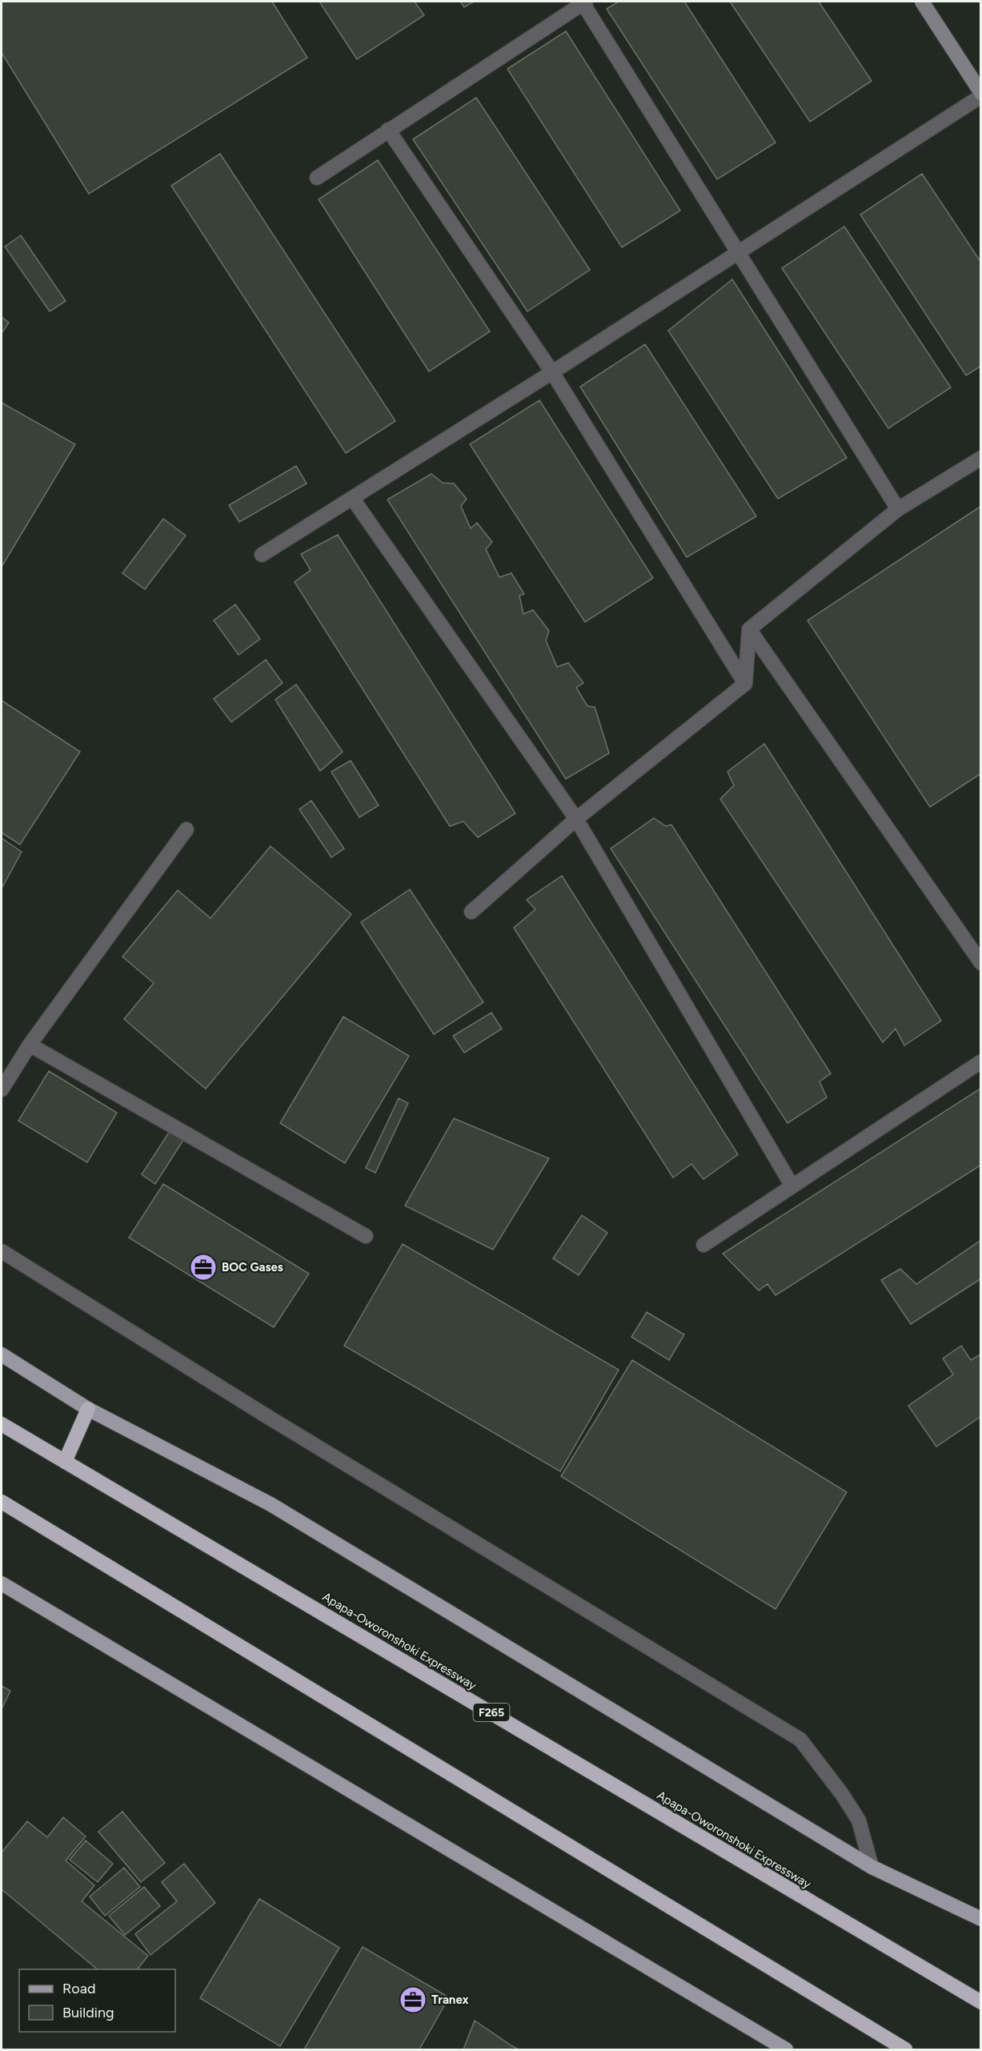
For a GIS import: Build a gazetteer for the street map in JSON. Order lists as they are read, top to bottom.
{
  "streets": {
    "highway": ["Apapa-Oworonshoki Expressway", "F265"]
  },
  "places": {
    "office": ["BOC Gases", "Tranex"]
  },
  "legend": ["Road", "Building"]
}
